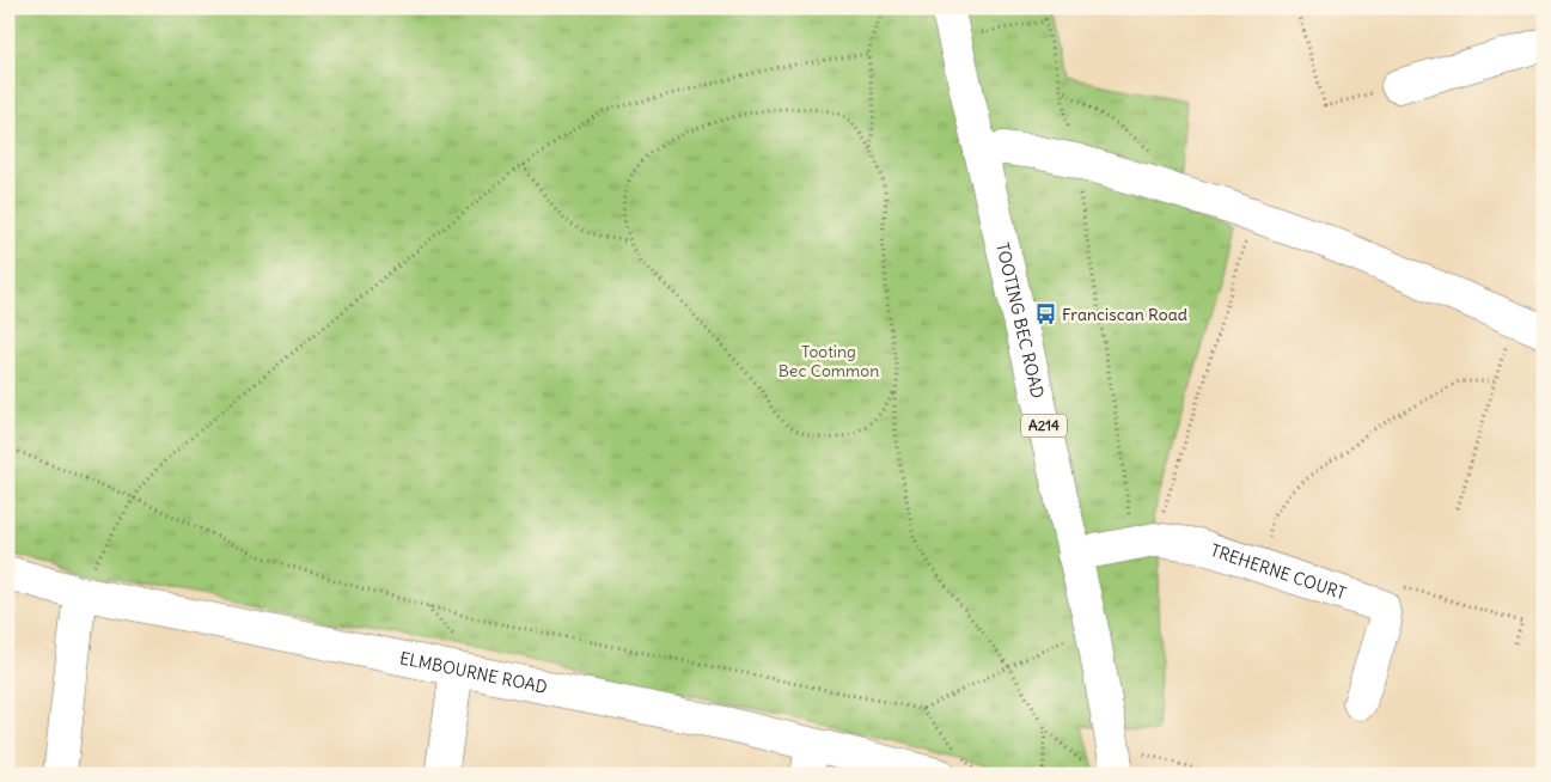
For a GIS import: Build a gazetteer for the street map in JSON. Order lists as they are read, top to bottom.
{
  "streets": {
    "main road": [
      "TOOTING BEC ROAD",
      "A214",
      "TREHERNE COURT",
      "ELMBOURNE ROAD"
    ]
  },
  "crossings": [
    ["TOOTING BEC ROAD", "TREHERNE COURT"]
  ],
  "parks": ["Tooting Bec Common"],
  "places": {
    "bus stop": ["Franciscan Road"]
  }
}
